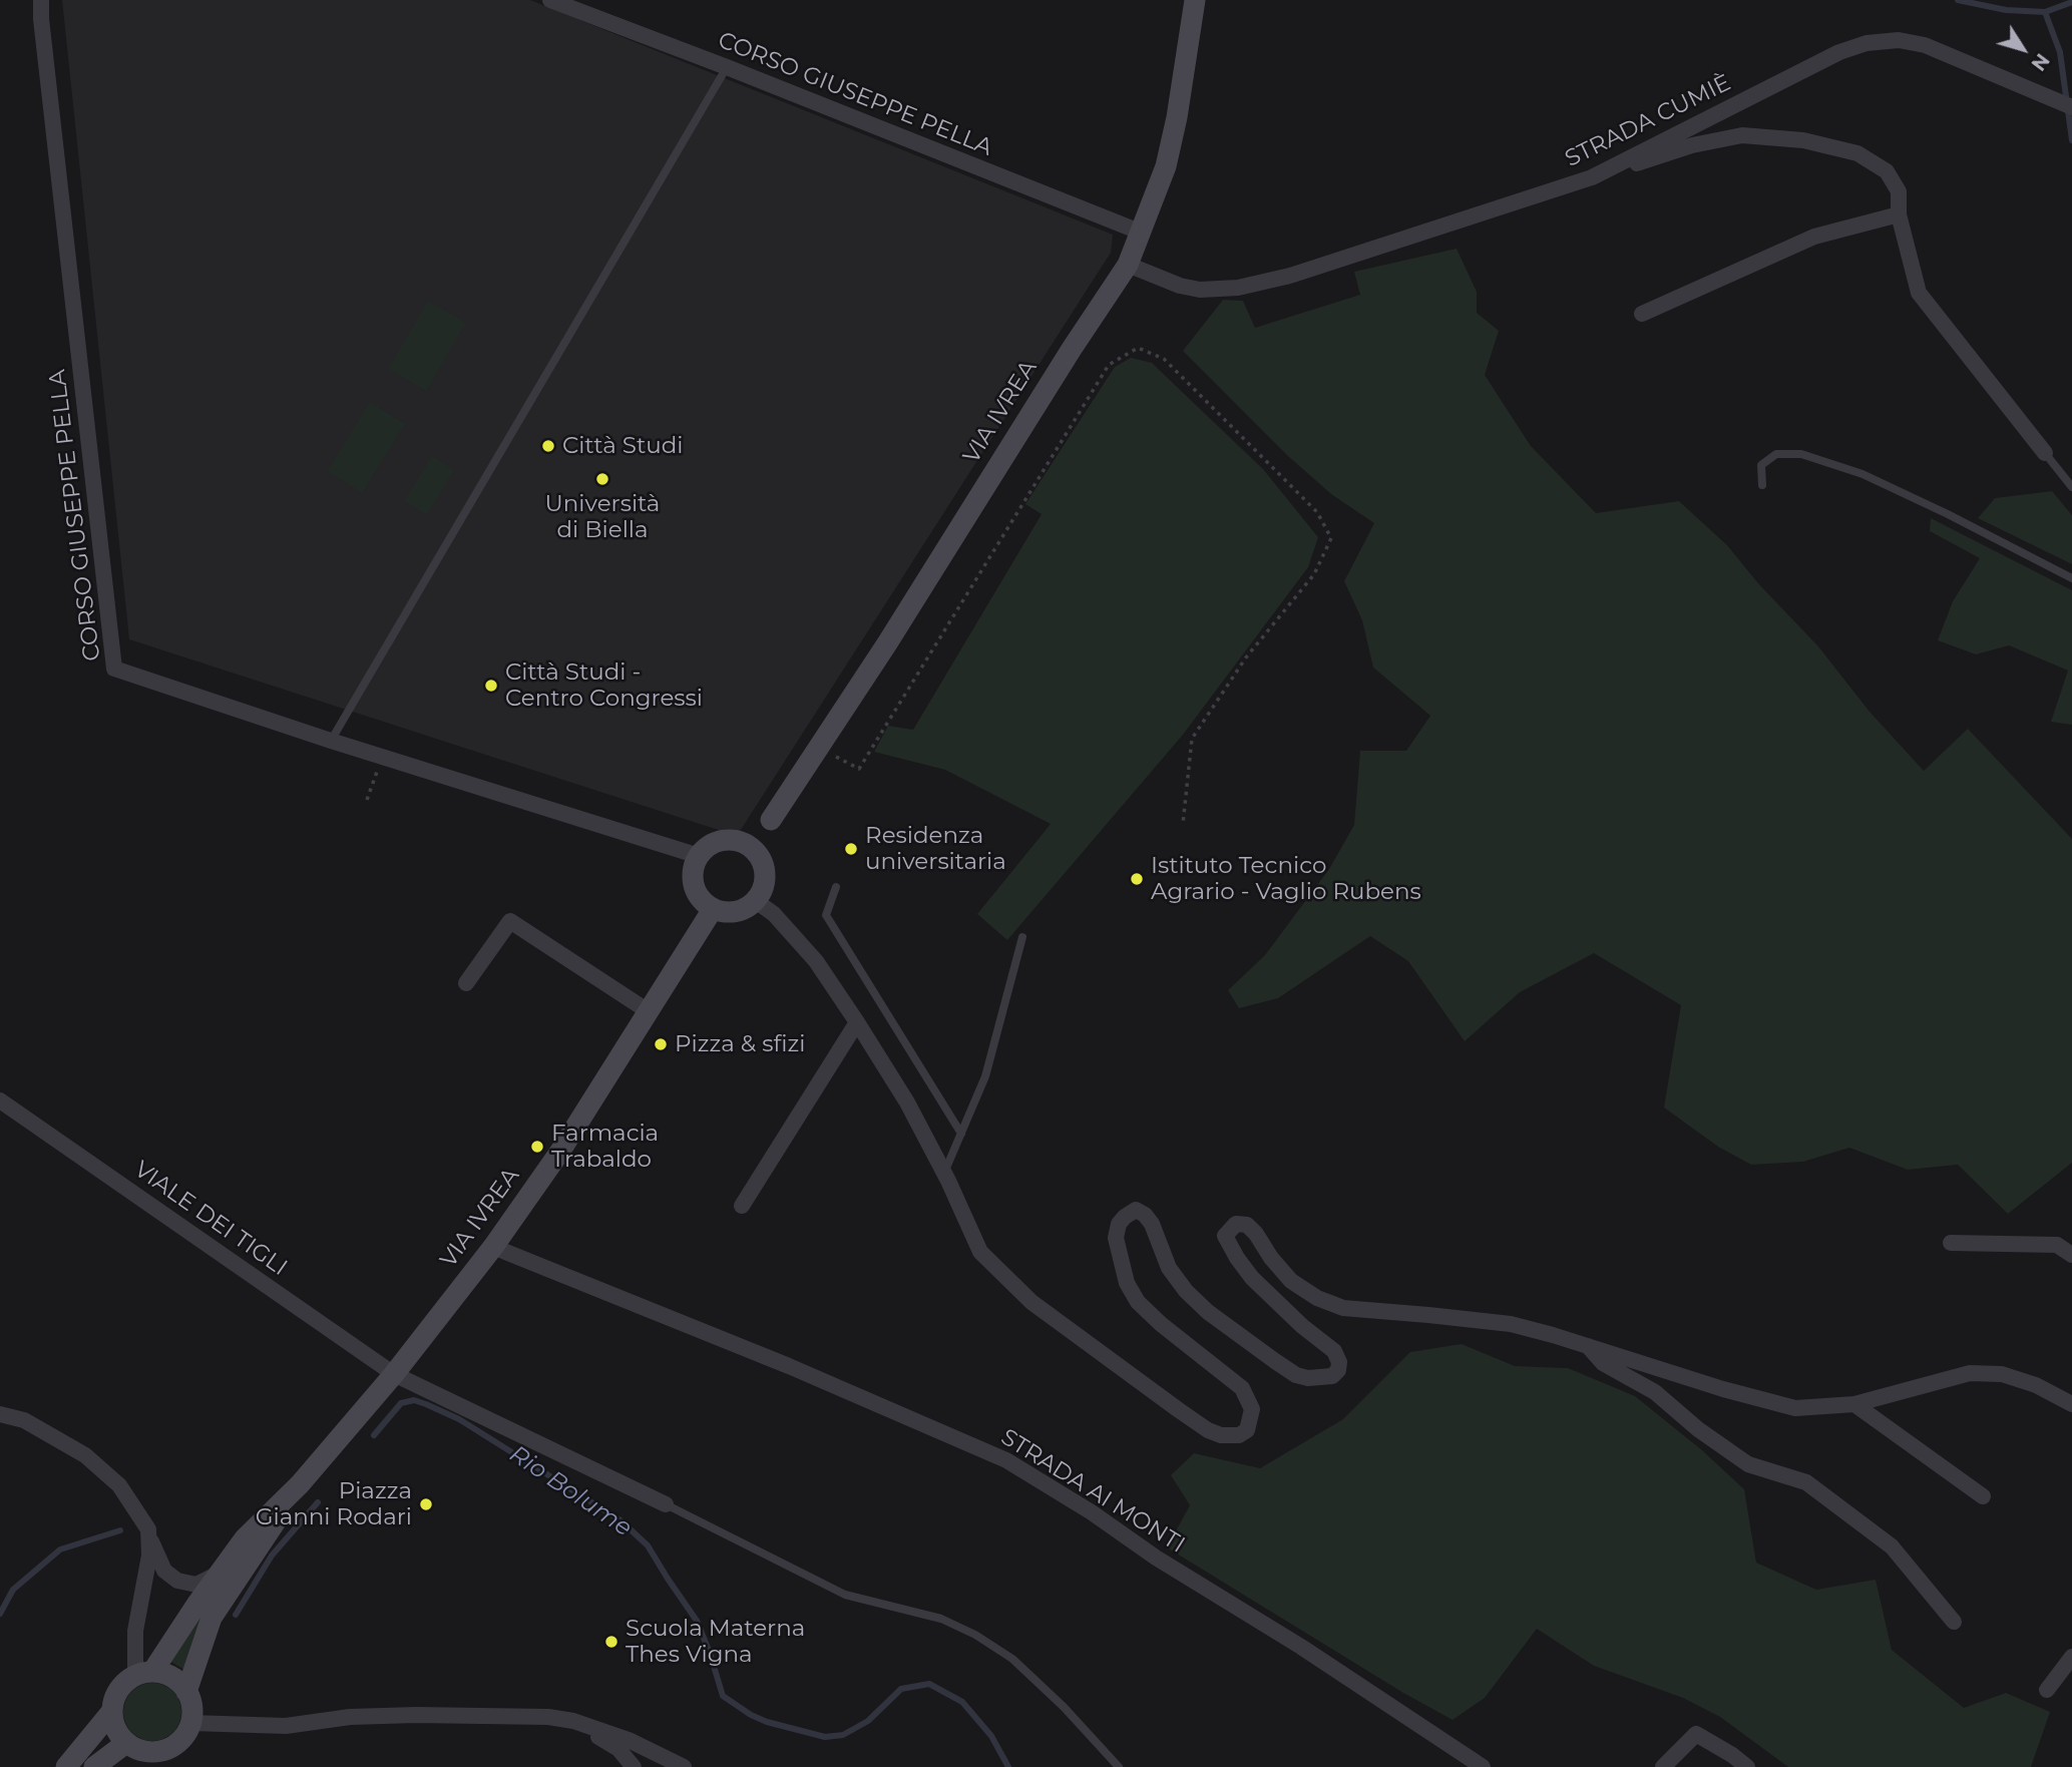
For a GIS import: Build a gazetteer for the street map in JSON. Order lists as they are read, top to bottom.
{
  "streets": {
    "main road": ["VIA IVREA"],
    "street": [
      "CORSO GIUSEPPE PELLA",
      "STRADA CUMIÈ",
      "VIALE DEI TIGLI",
      "STRADA AI MONTI"
    ]
  },
  "crossings": [
    ["CORSO GIUSEPPE PELLA", "VIA IVREA"],
    ["STRADA CUMIÈ", "VIA IVREA"],
    ["VIA IVREA", "VIALE DEI TIGLI"],
    ["VIA IVREA", "STRADA AI MONTI"]
  ],
  "water": ["Rio Bolume"],
  "places": [
    "Città Studi",
    "Università di Biella",
    "Città Studi - Centro Congressi",
    "Residenza universitaria",
    "Istituto Tecnico Agrario - Vaglio Rubens",
    "Pizza & sfizi",
    "Farmacia Trabaldo",
    "Piazza Gianni Rodari",
    "Scuola Materna Thes Vigna"
  ],
  "north": "bottom right"
}
